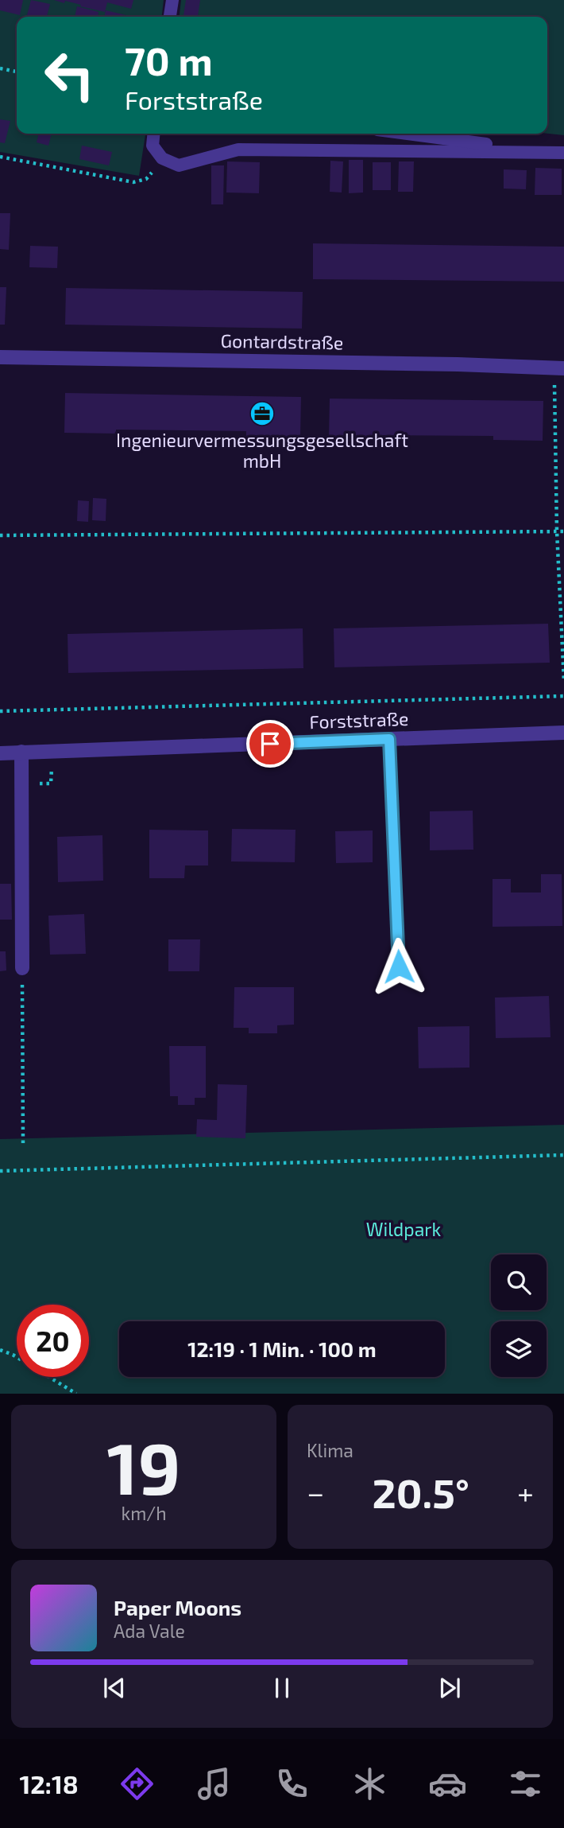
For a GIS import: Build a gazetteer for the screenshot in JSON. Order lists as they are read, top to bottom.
{
  "streets": {
    "street": ["Gontardstraße", "Forststraße"]
  },
  "parks": ["Wildpark"],
  "places": {
    "office": ["Ingenieurvermessungsgesellschaft mbH"]
  },
  "page": {
    "turn": ["70 m", "Forststraße"],
    "limit": "20",
    "trip": "12:19 · 1 Min. · 100 m",
    "tile": [
      ["19", "km/h"],
      "Klima"
    ],
    "heat": ["−", "20.5°", "+"],
    "song": ["Paper Moons", "Ada Vale"],
    "tabs": "12:18"
  }
}
